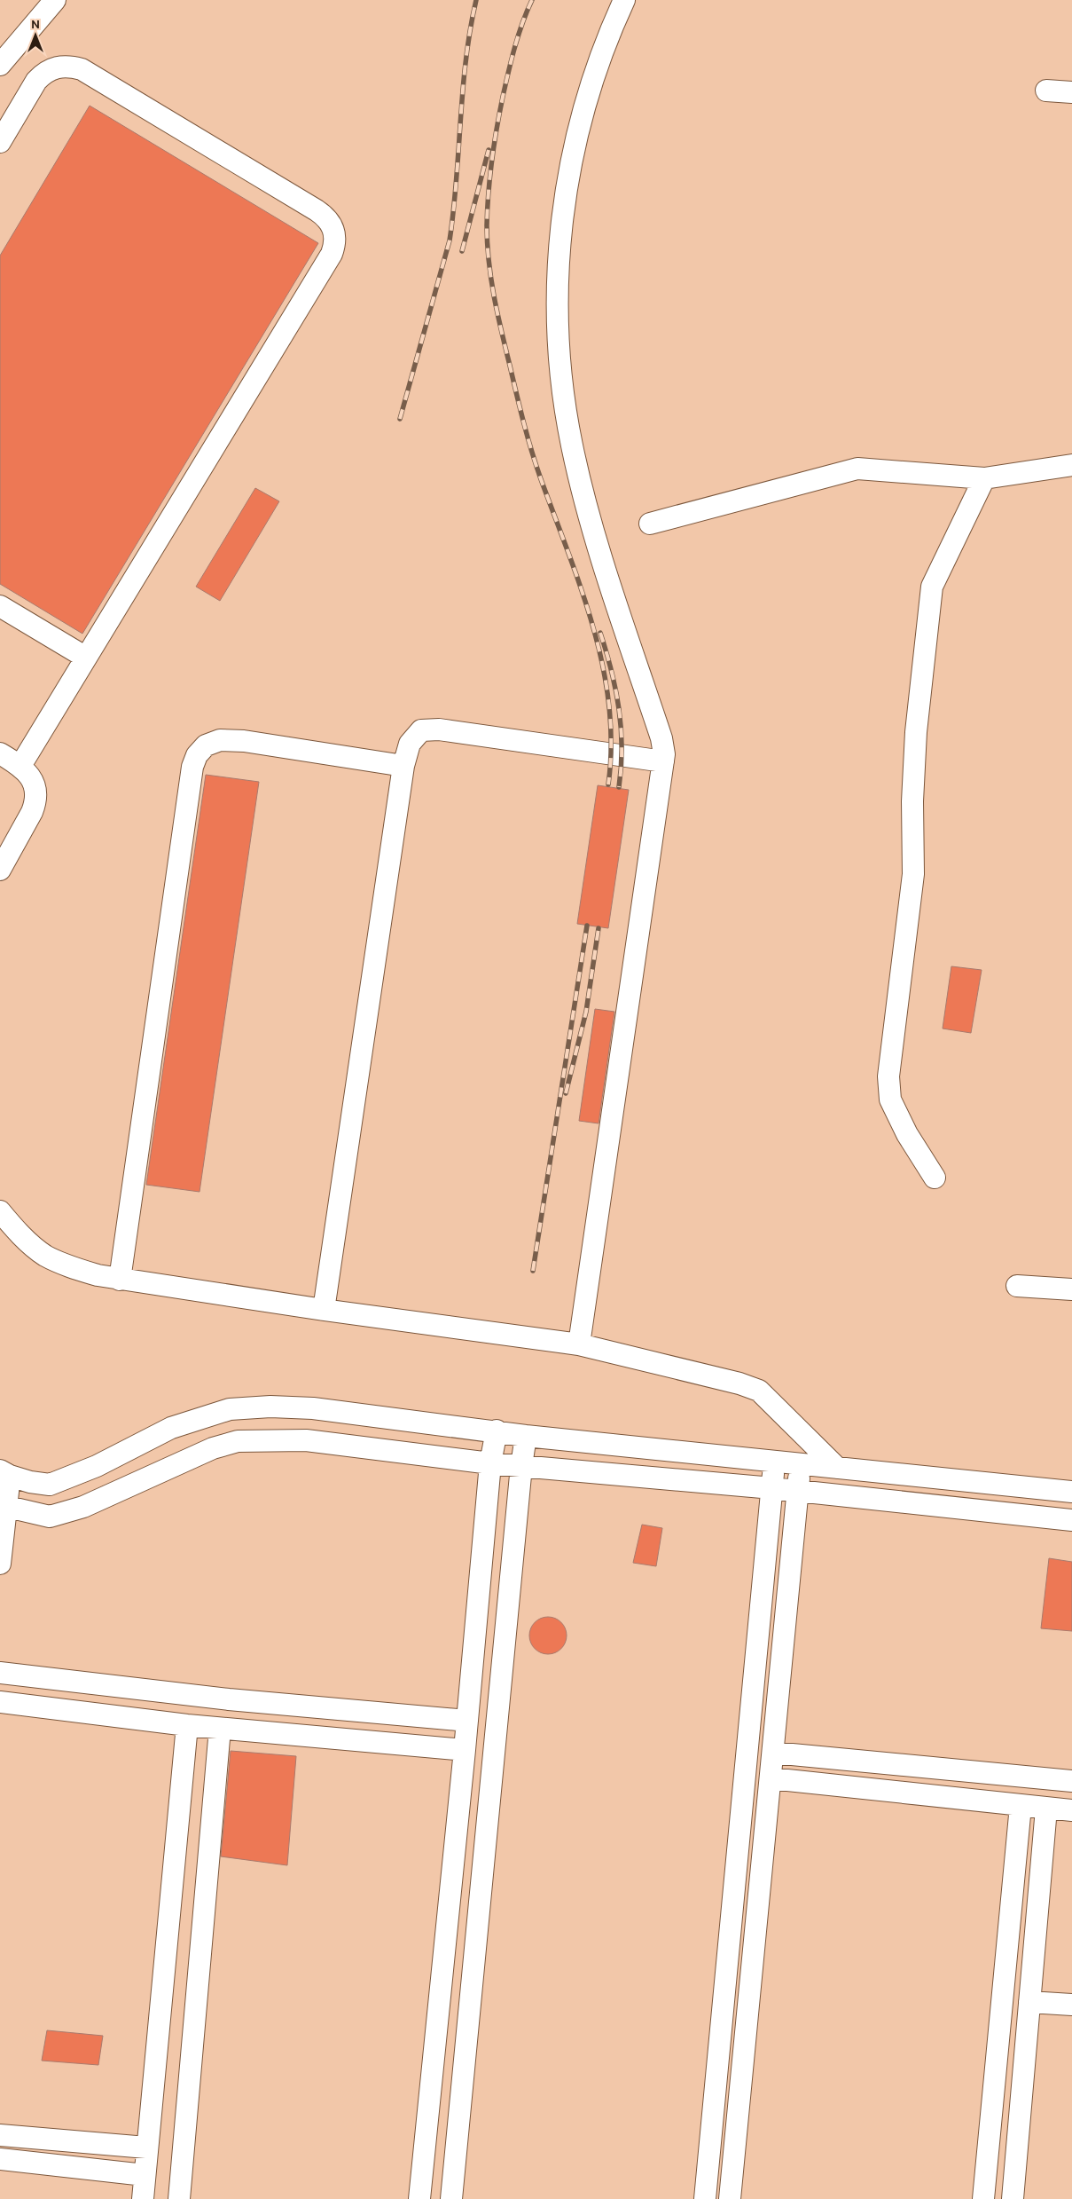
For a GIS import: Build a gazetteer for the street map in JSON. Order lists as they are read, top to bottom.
{
  "north": "top"
}
